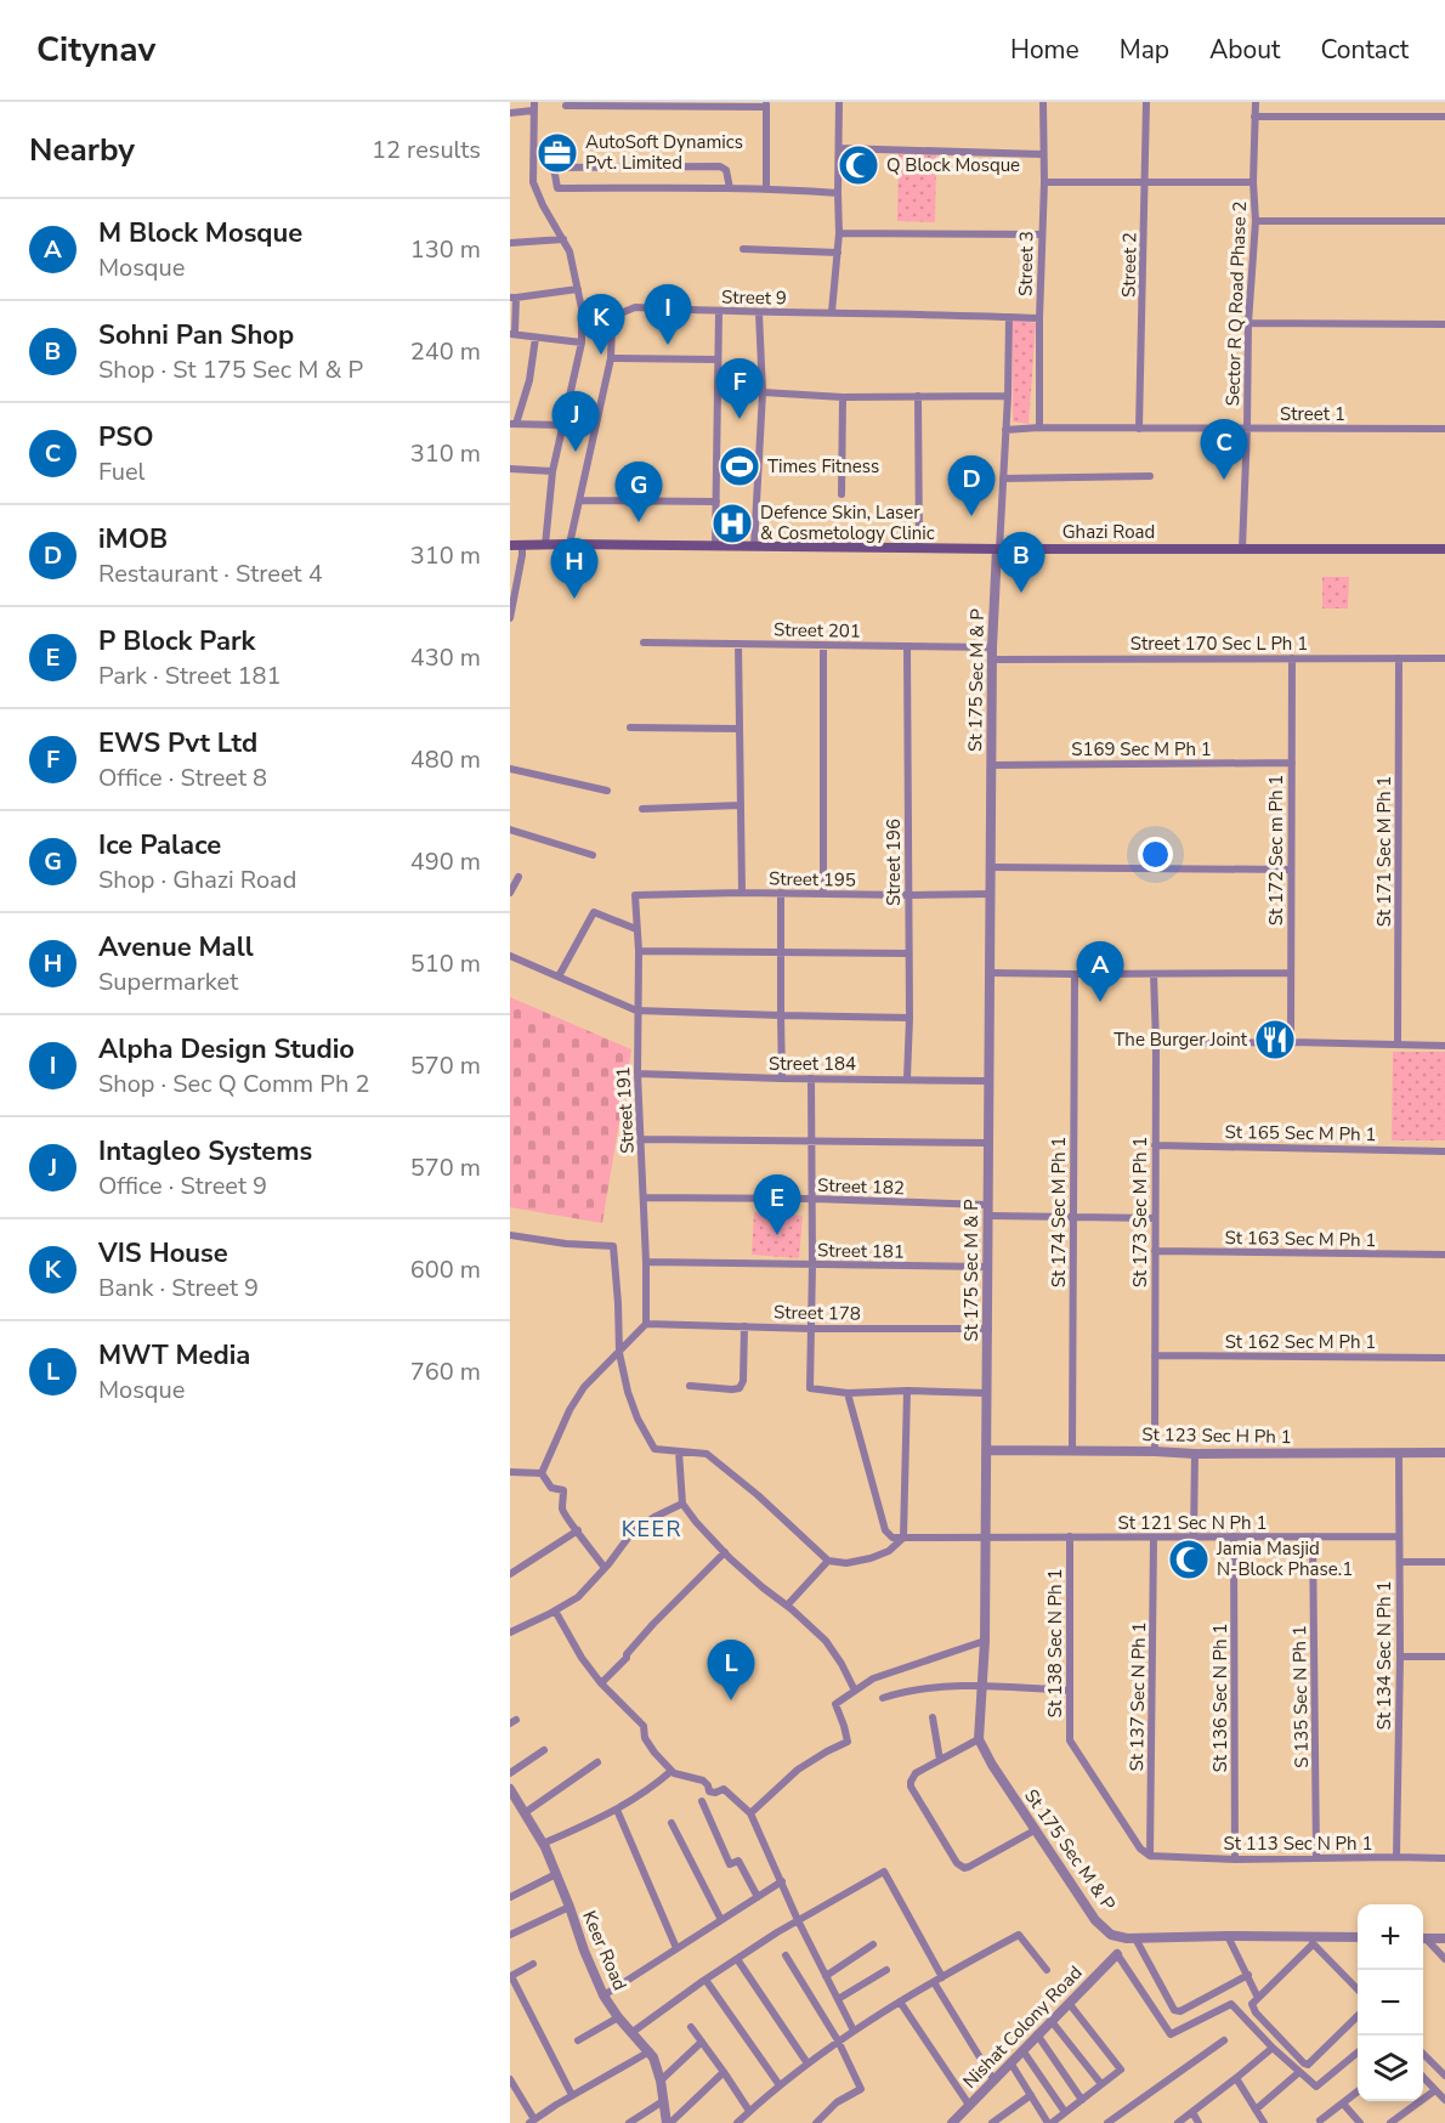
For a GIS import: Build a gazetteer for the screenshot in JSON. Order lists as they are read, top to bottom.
{
  "streets": {
    "main road": ["Ghazi Road"],
    "street": [
      "Street 3",
      "Street 2",
      "Street 9",
      "Sector R Q Road Phase 2",
      "Street 1",
      "Street 201",
      "Street 170 Sec L Ph 1",
      "St 175 Sec M & P",
      "S169 Sec M Ph 1",
      "St 172 Sec m Ph 1",
      "St 171 Sec M Ph 1",
      "Street 196",
      "Street 195",
      "Street 184",
      "Street 191",
      "St 165 Sec M Ph 1",
      "Street 182",
      "St 174 Sec M Ph 1",
      "St 173 Sec M Ph 1",
      "St 163 Sec M Ph 1",
      "Street 181",
      "Street 178",
      "St 162 Sec M Ph 1",
      "St 123 Sec H Ph 1",
      "St 121 Sec N Ph 1",
      "St 138 Sec N Ph 1",
      "St 134 Sec N Ph 1",
      "St 137 Sec N Ph 1",
      "S 135 Sec N Ph 1",
      "St 136 Sec N Ph 1",
      "St 113 Sec N Ph 1",
      "Keer Road",
      "Nishat Colony Road"
    ]
  },
  "crossings": [
    ["Street 3", "Street 9"],
    ["Street 3", "Street 1"],
    ["Street 2", "Street 1"],
    ["Street 9", "Ghazi Road"],
    ["Sector R Q Road Phase 2", "Street 1"],
    ["Sector R Q Road Phase 2", "Ghazi Road"],
    ["Ghazi Road", "St 175 Sec M & P"],
    ["Street 201", "St 175 Sec M & P"],
    ["Street 201", "Street 196"],
    ["Street 170 Sec L Ph 1", "St 175 Sec M & P"],
    ["Street 170 Sec L Ph 1", "St 172 Sec m Ph 1"],
    ["Street 170 Sec L Ph 1", "St 171 Sec M Ph 1"],
    ["St 175 Sec M & P", "S169 Sec M Ph 1"],
    ["St 175 Sec M & P", "Street 195"],
    ["St 175 Sec M & P", "Street 184"],
    ["St 175 Sec M & P", "Street 182"],
    ["St 175 Sec M & P", "Street 181"],
    ["St 175 Sec M & P", "Street 178"],
    ["St 175 Sec M & P", "St 123 Sec H Ph 1"],
    ["St 175 Sec M & P", "St 121 Sec N Ph 1"],
    ["S169 Sec M Ph 1", "St 172 Sec m Ph 1"],
    ["Street 196", "Street 195"],
    ["Street 196", "Street 184"],
    ["Street 195", "Street 191"],
    ["Street 184", "Street 191"],
    ["Street 191", "Street 182"],
    ["Street 191", "Street 181"],
    ["Street 191", "Street 178"],
    ["St 165 Sec M Ph 1", "St 173 Sec M Ph 1"],
    ["St 174 Sec M Ph 1", "St 123 Sec H Ph 1"],
    ["St 173 Sec M Ph 1", "St 163 Sec M Ph 1"],
    ["St 173 Sec M Ph 1", "St 162 Sec M Ph 1"],
    ["St 173 Sec M Ph 1", "St 123 Sec H Ph 1"],
    ["St 123 Sec H Ph 1", "St 134 Sec N Ph 1"],
    ["St 121 Sec N Ph 1", "St 138 Sec N Ph 1"],
    ["St 121 Sec N Ph 1", "St 134 Sec N Ph 1"],
    ["St 121 Sec N Ph 1", "St 137 Sec N Ph 1"],
    ["St 121 Sec N Ph 1", "S 135 Sec N Ph 1"],
    ["St 121 Sec N Ph 1", "St 136 Sec N Ph 1"],
    ["St 138 Sec N Ph 1", "St 137 Sec N Ph 1"],
    ["St 138 Sec N Ph 1", "St 113 Sec N Ph 1"],
    ["St 134 Sec N Ph 1", "St 113 Sec N Ph 1"],
    ["St 137 Sec N Ph 1", "St 113 Sec N Ph 1"],
    ["S 135 Sec N Ph 1", "St 113 Sec N Ph 1"],
    ["St 136 Sec N Ph 1", "St 113 Sec N Ph 1"]
  ],
  "districts": ["KEER"],
  "places": {
    "office": ["AutoSoft Dynamics Pvt. Limited"],
    "mosque": ["Q Block Mosque", "Jamia Masjid N-Block Phase.1"],
    "sports": ["Times Fitness"],
    "hospital": ["Defence Skin, Laser & Cosmetology Clinic"],
    "restaurant": ["The Burger Joint"]
  },
  "page": {
    "header": "Citynav",
    "nav": [
      "Home",
      "Map",
      "About",
      "Contact"
    ],
    "heading": ["Nearby", "12 results"],
    "list": [
      {
        "mark": "A",
        "name": "M Block Mosque",
        "note": "Mosque",
        "value": "130 m"
      },
      {
        "mark": "B",
        "name": "Sohni Pan Shop",
        "note": "Shop · St 175 Sec M & P",
        "value": "240 m"
      },
      {
        "mark": "C",
        "name": "PSO",
        "note": "Fuel",
        "value": "310 m"
      },
      {
        "mark": "D",
        "name": "iMOB",
        "note": "Restaurant · Street 4",
        "value": "310 m"
      },
      {
        "mark": "E",
        "name": "P Block Park",
        "note": "Park · Street 181",
        "value": "430 m"
      },
      {
        "mark": "F",
        "name": "EWS Pvt Ltd",
        "note": "Office · Street 8",
        "value": "480 m"
      },
      {
        "mark": "G",
        "name": "Ice Palace",
        "note": "Shop · Ghazi Road",
        "value": "490 m"
      },
      {
        "mark": "H",
        "name": "Avenue Mall",
        "note": "Supermarket",
        "value": "510 m"
      },
      {
        "mark": "I",
        "name": "Alpha Design Studio",
        "note": "Shop · Sec Q Comm Ph 2",
        "value": "570 m"
      },
      {
        "mark": "J",
        "name": "Intagleo Systems",
        "note": "Office · Street 9",
        "value": "570 m"
      },
      {
        "mark": "K",
        "name": "VIS House",
        "note": "Bank · Street 9",
        "value": "600 m"
      },
      {
        "mark": "L",
        "name": "MWT Media",
        "note": "Mosque",
        "value": "760 m"
      }
    ],
    "pins": [
      "I",
      "K",
      "F",
      "J",
      "C",
      "D",
      "G",
      "B",
      "H",
      "A",
      "E",
      "L"
    ],
    "map_buttons": ["+", "−"]
  }
}
